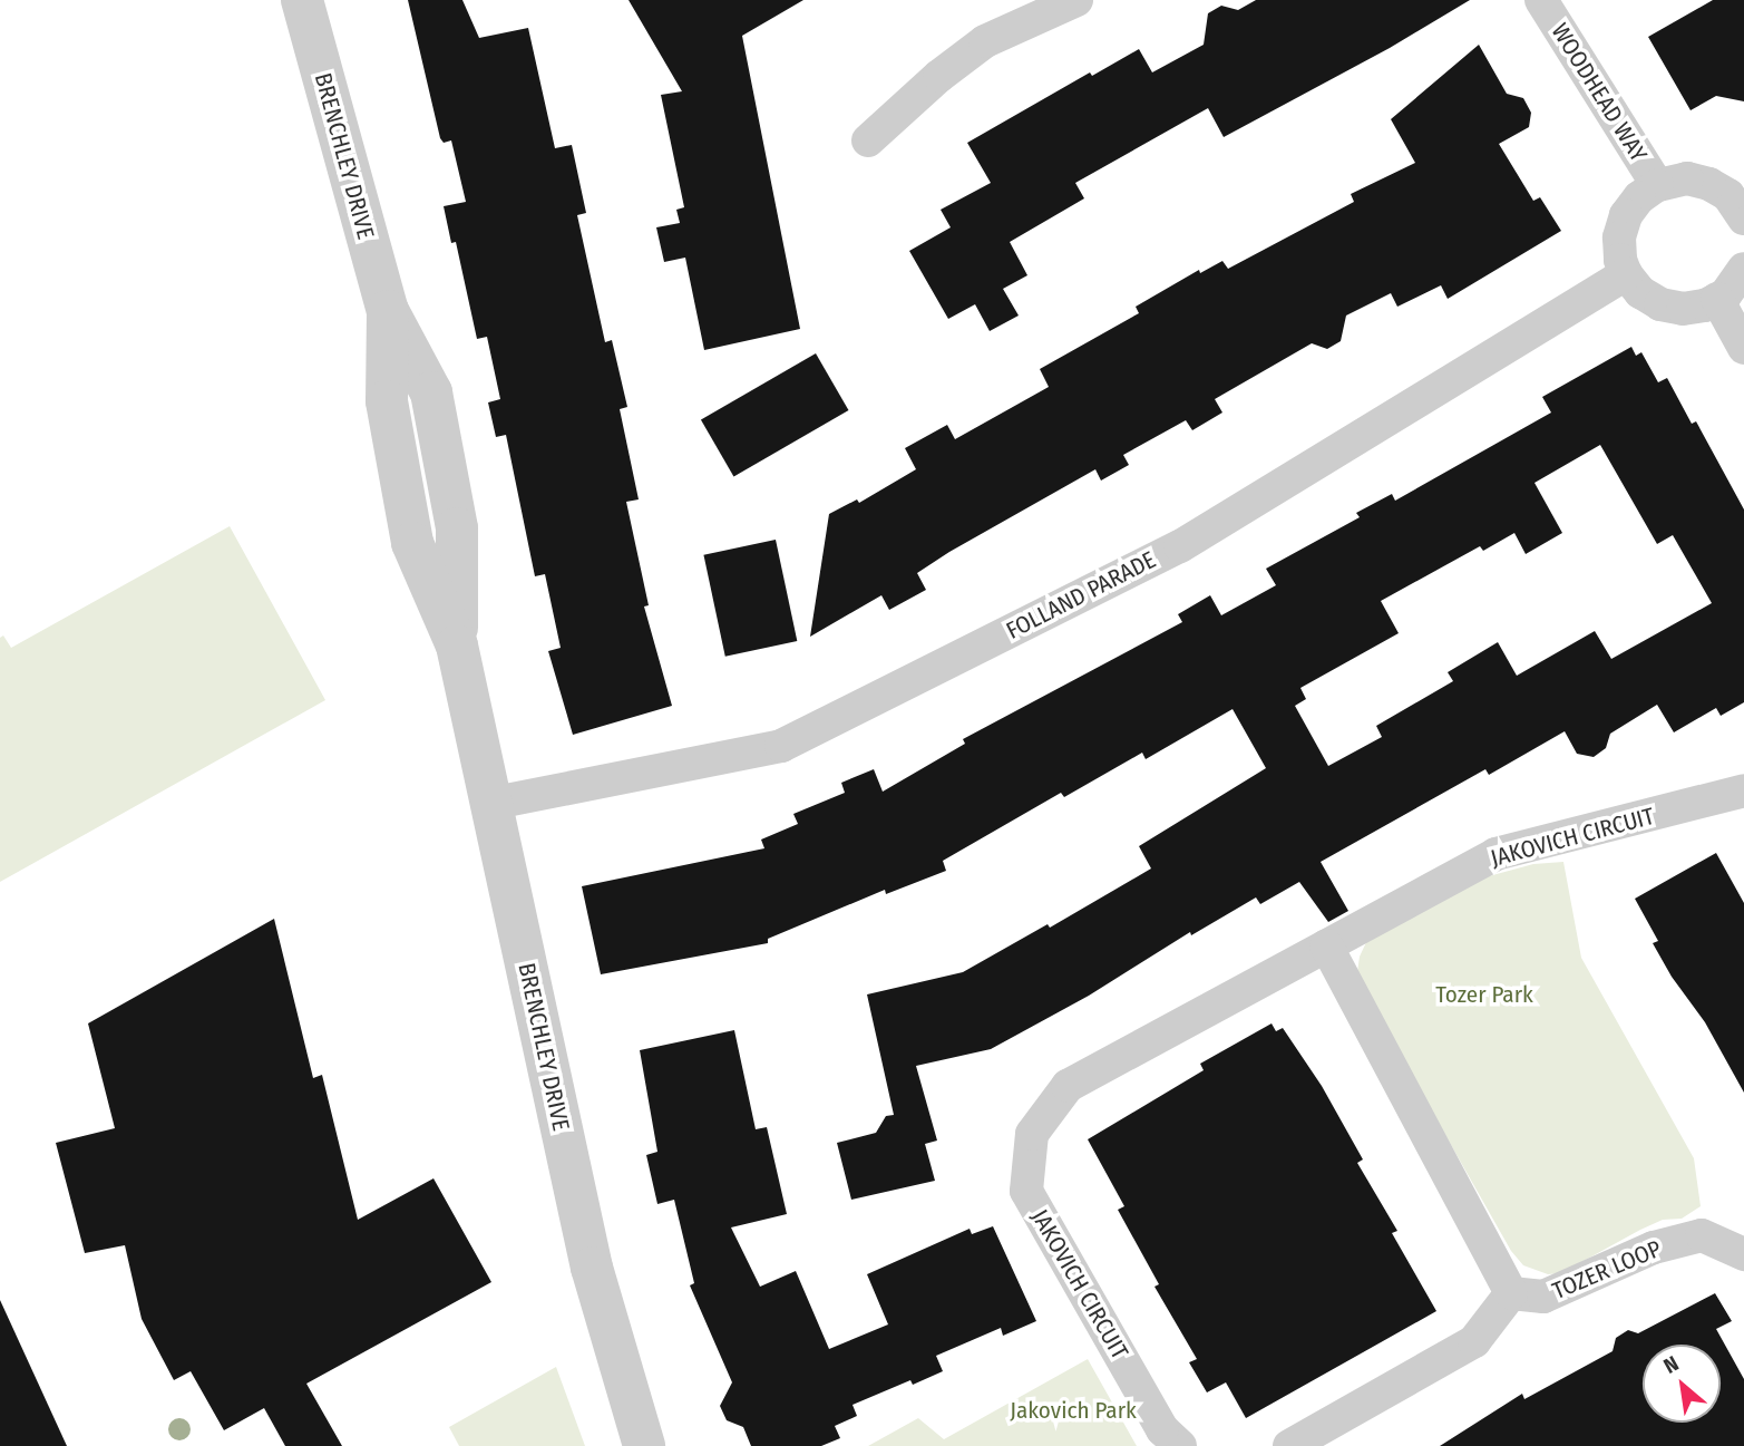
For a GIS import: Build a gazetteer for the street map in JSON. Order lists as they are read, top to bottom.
{
  "streets": {
    "street": [
      "WOODHEAD WAY",
      "BRENCHLEY DRIVE",
      "FOLLAND PARADE",
      "JAKOVICH CIRCUIT",
      "TOZER LOOP"
    ]
  },
  "crossings": [
    ["BRENCHLEY DRIVE", "FOLLAND PARADE"]
  ],
  "parks": ["Tozer Park", "Jakovich Park"],
  "north": "top left"
}
